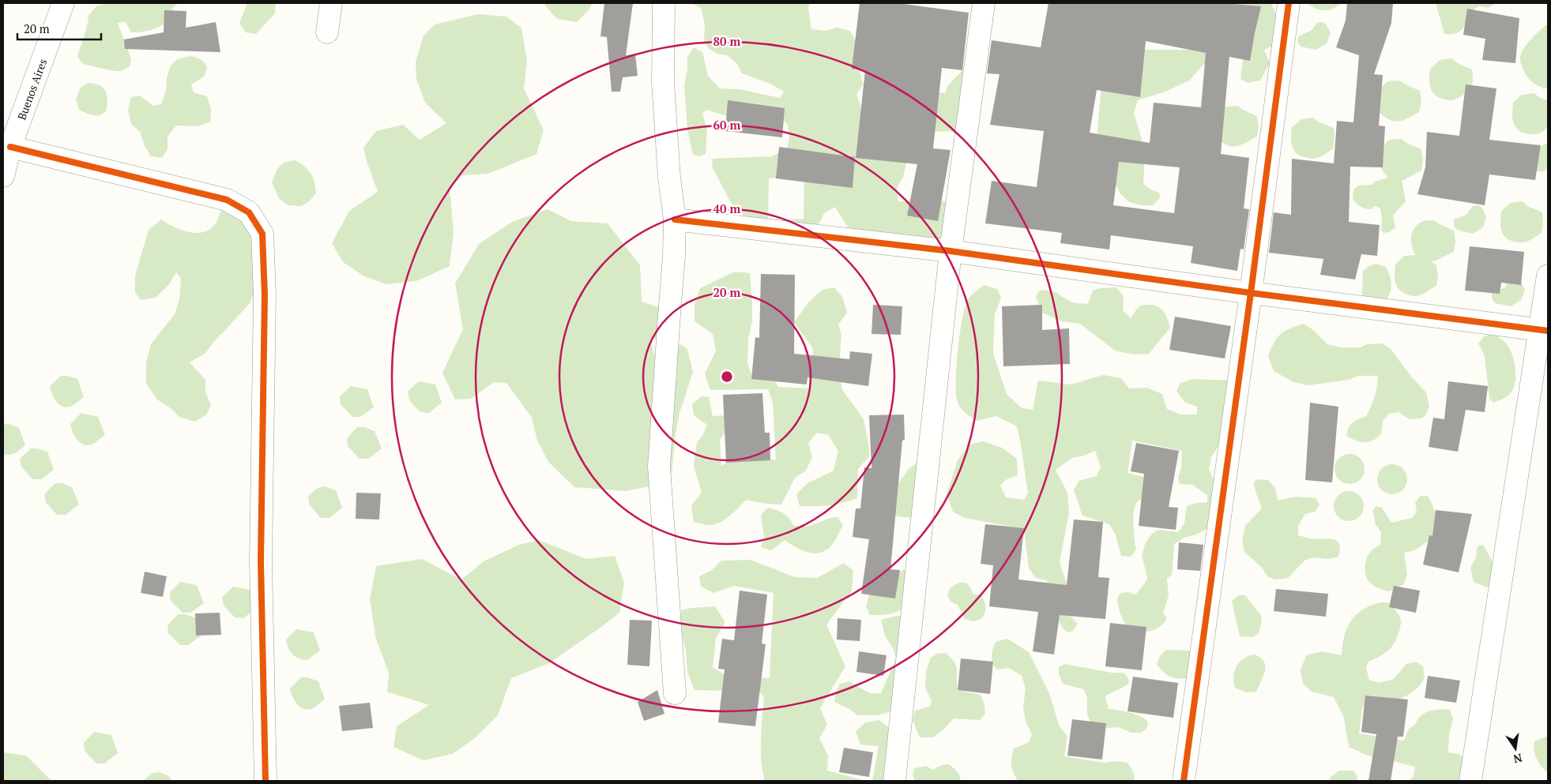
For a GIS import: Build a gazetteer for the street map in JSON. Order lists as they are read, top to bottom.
{
  "streets": {
    "street": ["Buenos Aires"]
  },
  "scale_bar": "20 m",
  "north": "bottom",
  "rings": [
    "80 m",
    "60 m",
    "40 m",
    "20 m"
  ]
}
